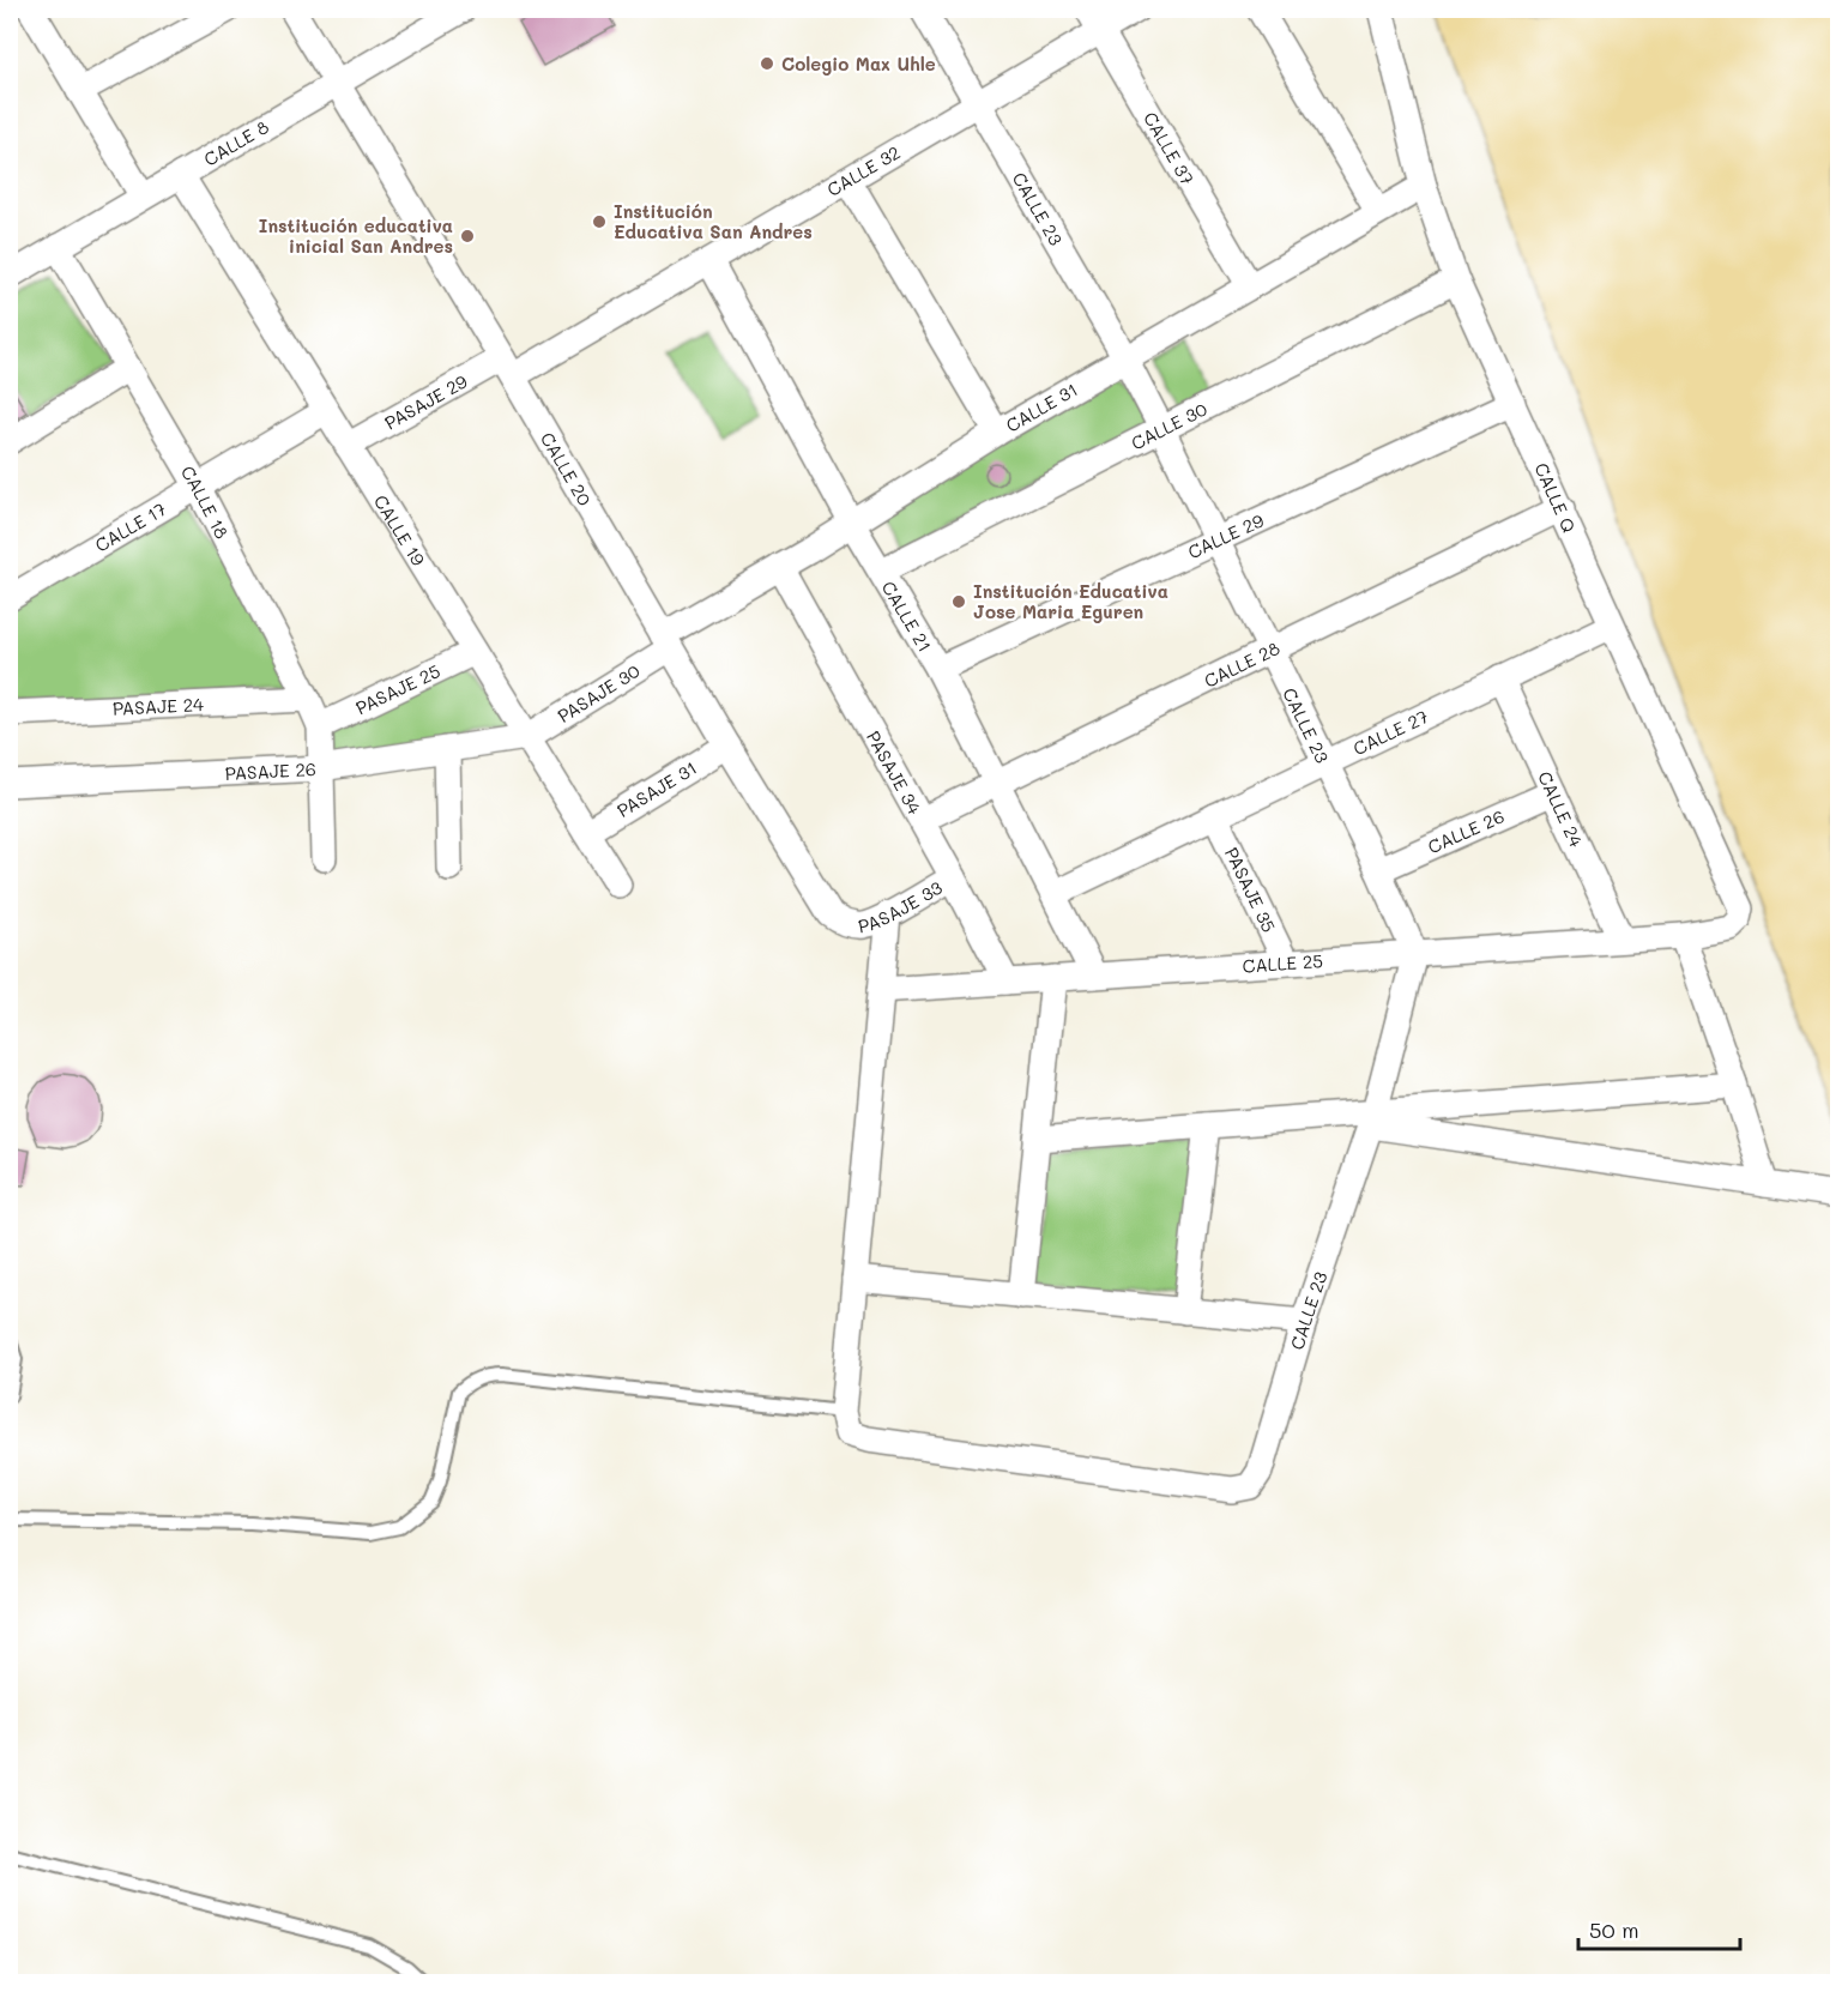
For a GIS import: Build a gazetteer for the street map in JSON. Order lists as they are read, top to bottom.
{
  "streets": {
    "street": [
      "CALLE 8",
      "CALLE 37",
      "CALLE 32",
      "CALLE 23",
      "PASAJE 29",
      "CALLE 31",
      "CALLE 30",
      "CALLE 20",
      "CALLE Q",
      "CALLE 18",
      "CALLE 17",
      "CALLE 19",
      "CALLE 29",
      "CALLE 21",
      "CALLE 28",
      "PASAJE 25",
      "PASAJE 30",
      "PASAJE 24",
      "CALLE 27",
      "PASAJE 26",
      "PASAJE 34",
      "PASAJE 31",
      "CALLE 24",
      "CALLE 26",
      "PASAJE 35",
      "PASAJE 33",
      "CALLE 25"
    ]
  },
  "crossings": [
    ["CALLE 8", "CALLE 20"],
    ["CALLE 8", "CALLE 18"],
    ["CALLE 8", "CALLE 19"],
    ["CALLE 37", "CALLE 32"],
    ["CALLE 37", "CALLE 31"],
    ["CALLE 32", "CALLE 23"],
    ["CALLE 32", "PASAJE 29"],
    ["CALLE 32", "CALLE 20"],
    ["CALLE 32", "CALLE 21"],
    ["CALLE 23", "CALLE 31"],
    ["CALLE 23", "CALLE 30"],
    ["CALLE 23", "CALLE 29"],
    ["CALLE 23", "CALLE 28"],
    ["CALLE 23", "CALLE 27"],
    ["CALLE 23", "CALLE 26"],
    ["CALLE 23", "CALLE 25"],
    ["PASAJE 29", "CALLE 20"],
    ["PASAJE 29", "CALLE 19"],
    ["CALLE 31", "CALLE 20"],
    ["CALLE 31", "CALLE Q"],
    ["CALLE 31", "CALLE 21"],
    ["CALLE 31", "PASAJE 30"],
    ["CALLE 31", "PASAJE 34"],
    ["CALLE 30", "CALLE Q"],
    ["CALLE 30", "CALLE 21"],
    ["CALLE 20", "PASAJE 30"],
    ["CALLE 20", "PASAJE 31"],
    ["CALLE 20", "PASAJE 33"],
    ["CALLE Q", "CALLE 29"],
    ["CALLE Q", "CALLE 28"],
    ["CALLE Q", "CALLE 27"],
    ["CALLE Q", "CALLE 25"],
    ["CALLE 18", "CALLE 17"],
    ["CALLE 18", "PASAJE 25"],
    ["CALLE 18", "PASAJE 24"],
    ["CALLE 18", "PASAJE 26"],
    ["CALLE 17", "CALLE 19"],
    ["CALLE 19", "PASAJE 25"],
    ["CALLE 19", "PASAJE 30"],
    ["CALLE 19", "PASAJE 26"],
    ["CALLE 19", "PASAJE 31"],
    ["CALLE 29", "CALLE 21"],
    ["CALLE 21", "CALLE 28"],
    ["CALLE 21", "CALLE 27"],
    ["CALLE 21", "CALLE 25"],
    ["CALLE 28", "PASAJE 34"],
    ["PASAJE 30", "PASAJE 26"],
    ["CALLE 27", "CALLE 24"],
    ["CALLE 27", "PASAJE 35"],
    ["PASAJE 34", "PASAJE 33"],
    ["PASAJE 34", "CALLE 25"],
    ["CALLE 24", "CALLE 26"],
    ["CALLE 24", "CALLE 25"],
    ["PASAJE 35", "CALLE 25"]
  ],
  "places": [
    "Colegio Max Uhle",
    "Institución Educativa San Andres",
    "Institución educativa inicial San Andres",
    "Institución Educativa Jose Maria Eguren"
  ],
  "scale_bar": "50 m"
}
